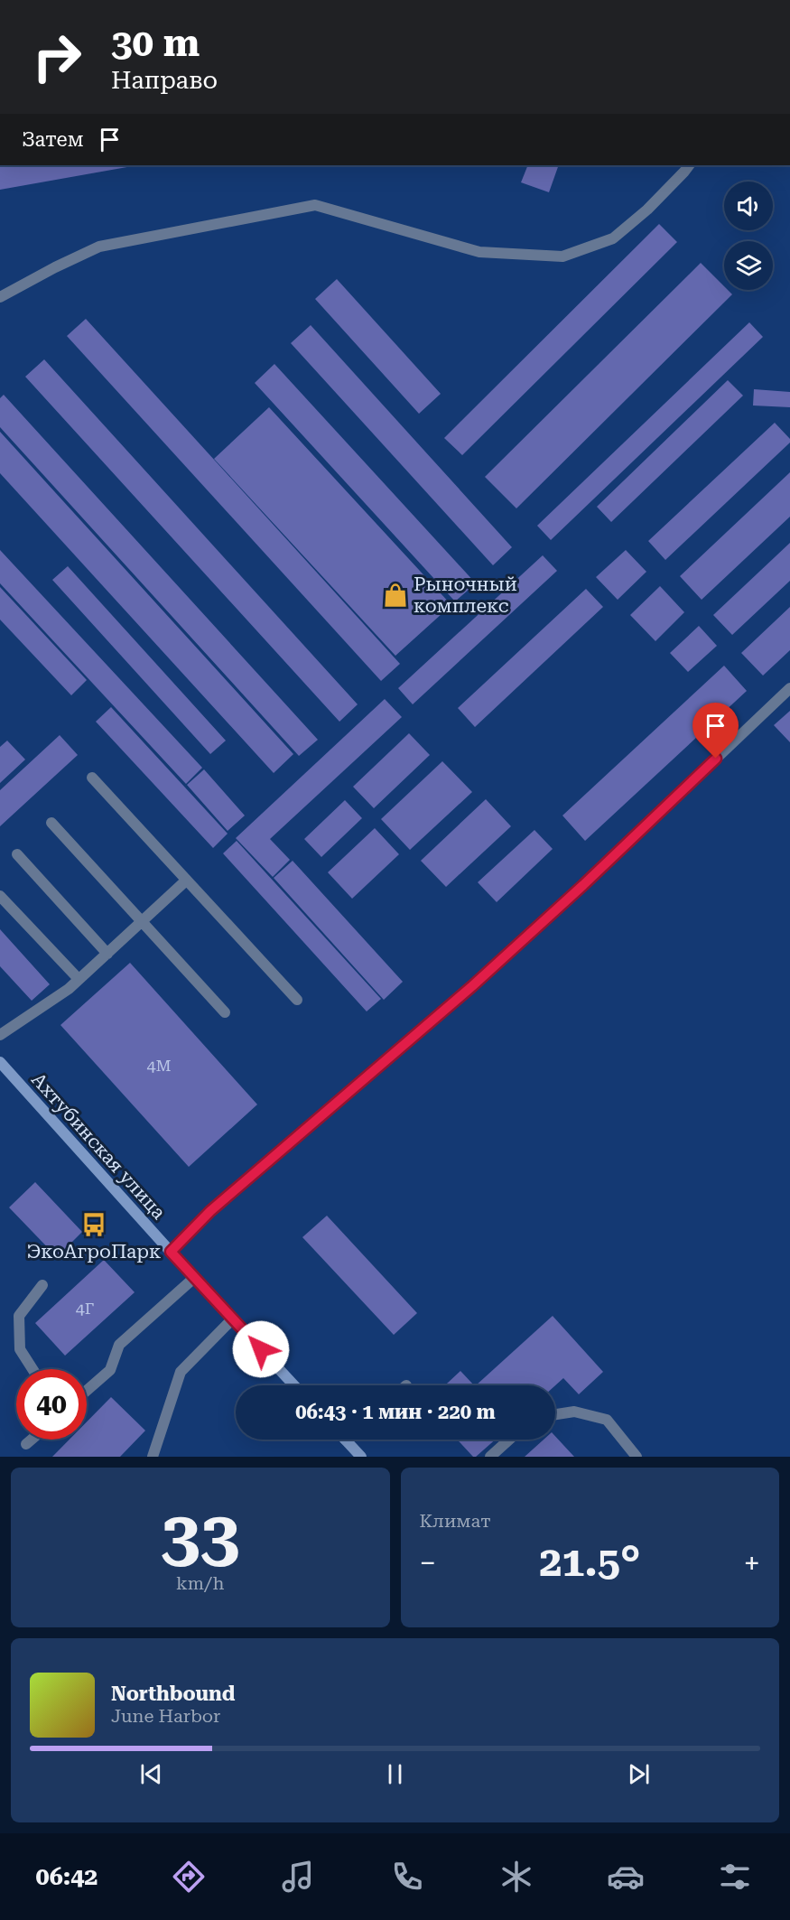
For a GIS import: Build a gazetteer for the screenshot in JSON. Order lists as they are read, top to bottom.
{
  "streets": {
    "street": ["Ахтубинская улица"]
  },
  "places": {
    "shop": ["Рыночный комплекс"],
    "bus stop": ["ЭкоАгроПарк"]
  },
  "house_numbers": ["4М", "4Г"],
  "page": {
    "turn": ["30 m", "Направо"],
    "then": "Затем",
    "limit": "40",
    "trip": "06:43 · 1 мин · 220 m",
    "tile": [
      ["33", "km/h"],
      "Климат"
    ],
    "heat": ["−", "21.5°", "+"],
    "song": ["Northbound", "June Harbor"],
    "tabs": "06:42"
  }
}
